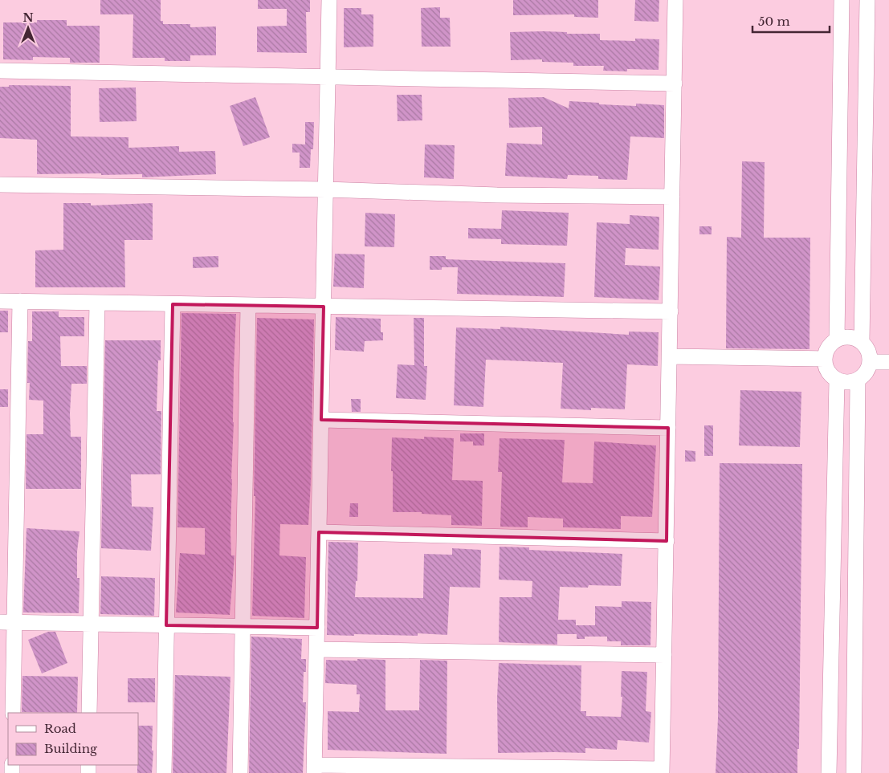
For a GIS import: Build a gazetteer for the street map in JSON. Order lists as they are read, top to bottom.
{
  "legend": ["Road", "Building"],
  "scale_bar": "50 m",
  "north": "top"
}
